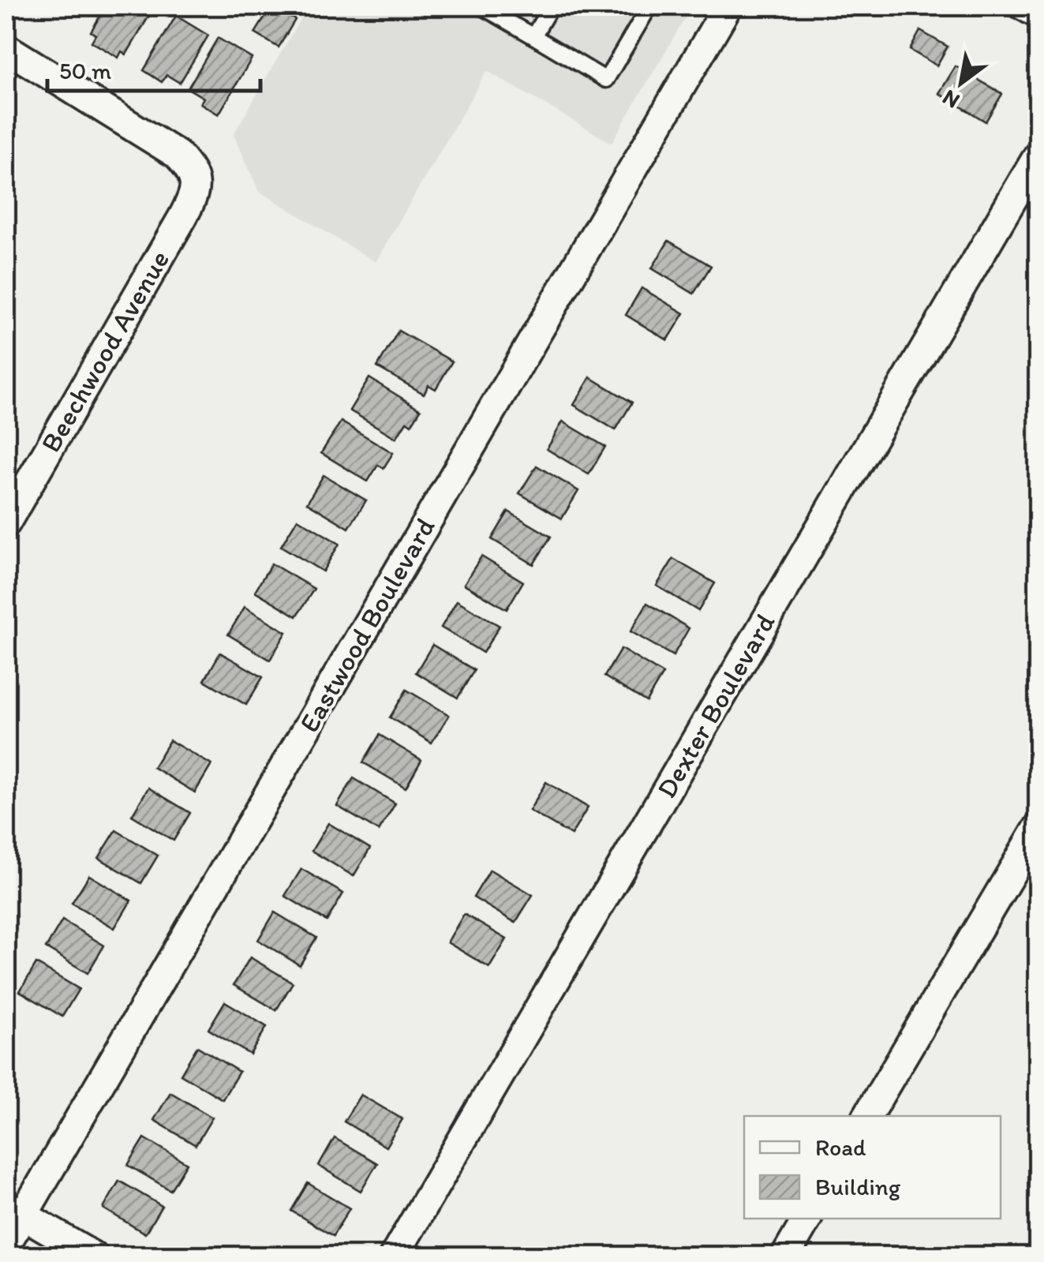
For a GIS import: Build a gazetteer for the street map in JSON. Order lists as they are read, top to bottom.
{
  "streets": {
    "street": ["Beechwood Avenue", "Eastwood Boulevard", "Dexter Boulevard"]
  },
  "legend": ["Road", "Building"],
  "scale_bar": "50 m",
  "north": "bottom left"
}
